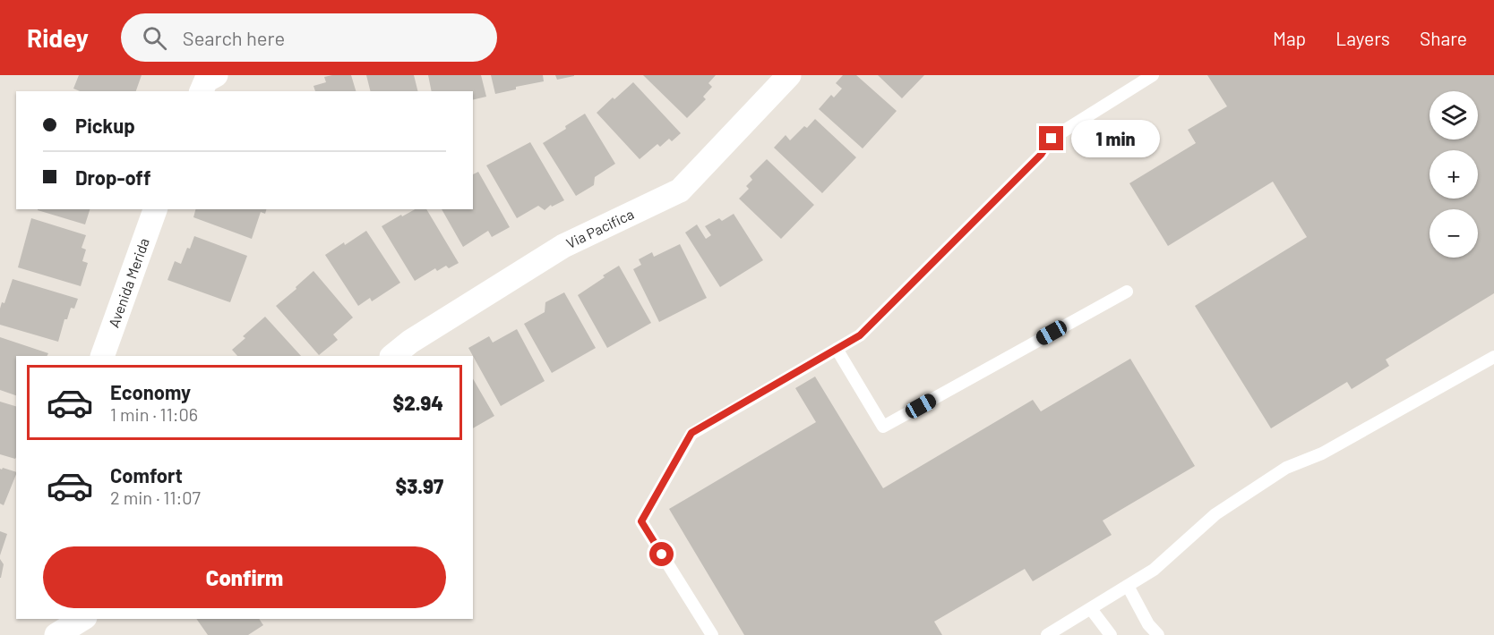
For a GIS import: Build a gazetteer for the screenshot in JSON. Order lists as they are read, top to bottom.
{
  "streets": {
    "street": ["Via Pacifica", "Avenida Merida"]
  },
  "page": {
    "header": "Ridey",
    "search": "Search here",
    "nav": ["Map", "Layers", "Share"],
    "map_buttons": ["+", "−"],
    "banner": ["Pickup", "Drop-off"],
    "bubble": "1 min",
    "list": [
      {
        "name": "Economy",
        "note": "1 min · 11:06",
        "value": "$2.94"
      },
      {
        "name": "Comfort",
        "note": "2 min · 11:07",
        "value": "$3.97"
      }
    ],
    "buttons": "Confirm"
  }
}
